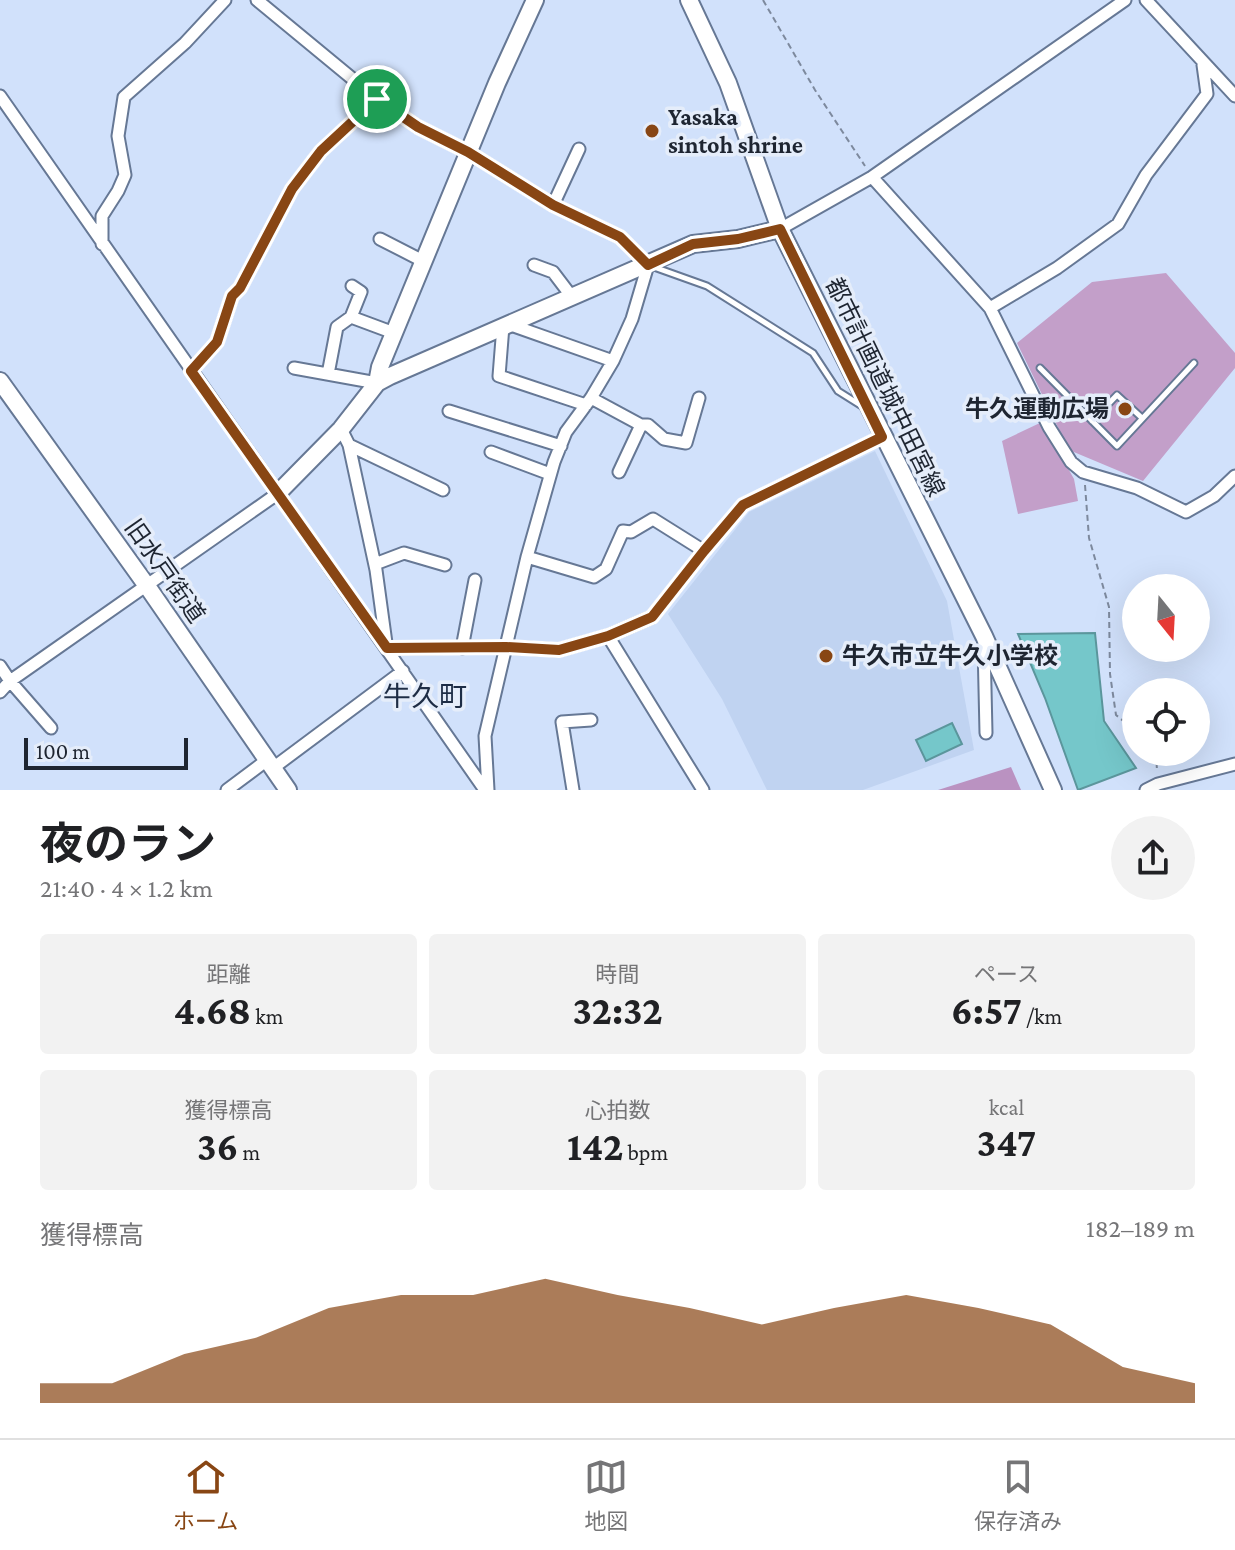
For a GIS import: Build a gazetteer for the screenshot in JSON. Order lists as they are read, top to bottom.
{
  "streets": {
    "street": ["都市計画道城中田宮線", "旧水戸街道"]
  },
  "districts": ["牛久町"],
  "places": ["Yasaka sintoh shrine", "牛久運動広場", "牛久市立牛久小学校"],
  "scale_bar": "100 m",
  "north": "bottom",
  "page": {
    "scale": "100 m",
    "heading": ["夜のラン", "21:40 · 4 × 1.2 km"],
    "stats": [
      ["距離", "4.68 km"],
      ["時間", "32:32"],
      ["ペース", "6:57 /km"],
      ["獲得標高", "36 m"],
      ["心拍数", "142 bpm"],
      ["kcal", "347"]
    ],
    "chart": ["獲得標高", "182–189 m"],
    "tabs": ["ホーム", "地図", "保存済み"]
  }
}
